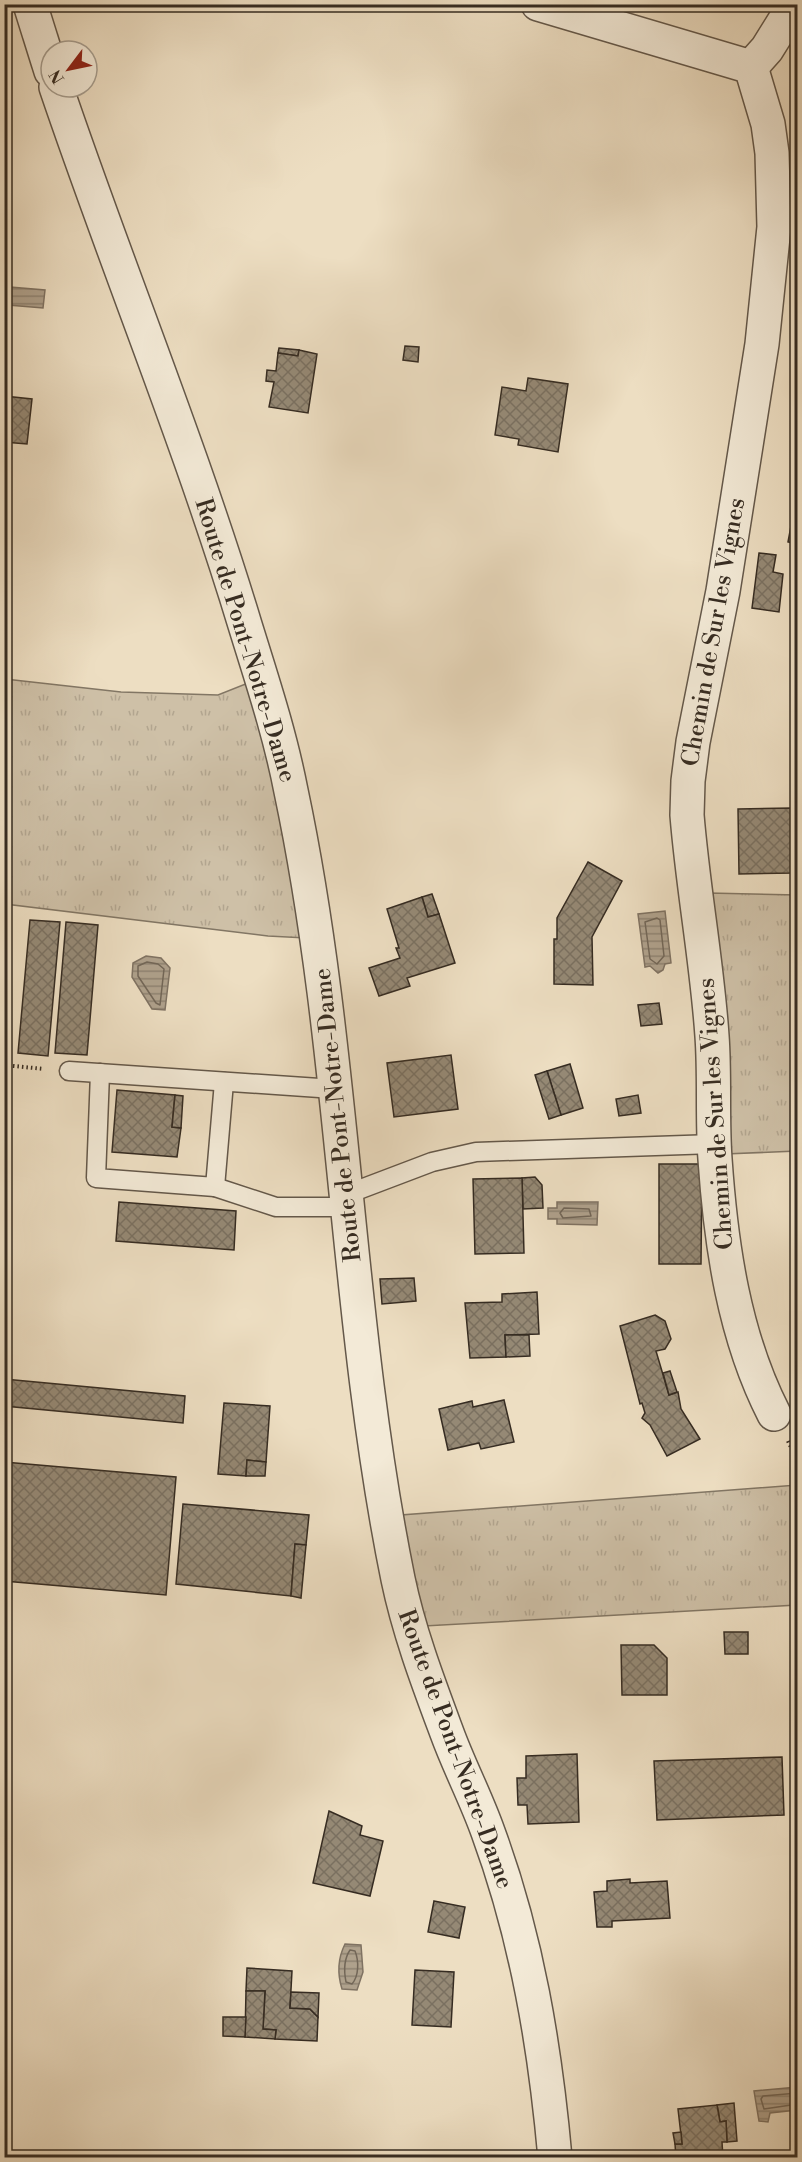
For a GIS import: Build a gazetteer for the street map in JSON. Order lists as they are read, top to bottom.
{
  "streets": {
    "street": ["Chemin de Sur les Vignes", "Route de Pont-Notre-Dame"]
  },
  "north": "bottom left"
}
